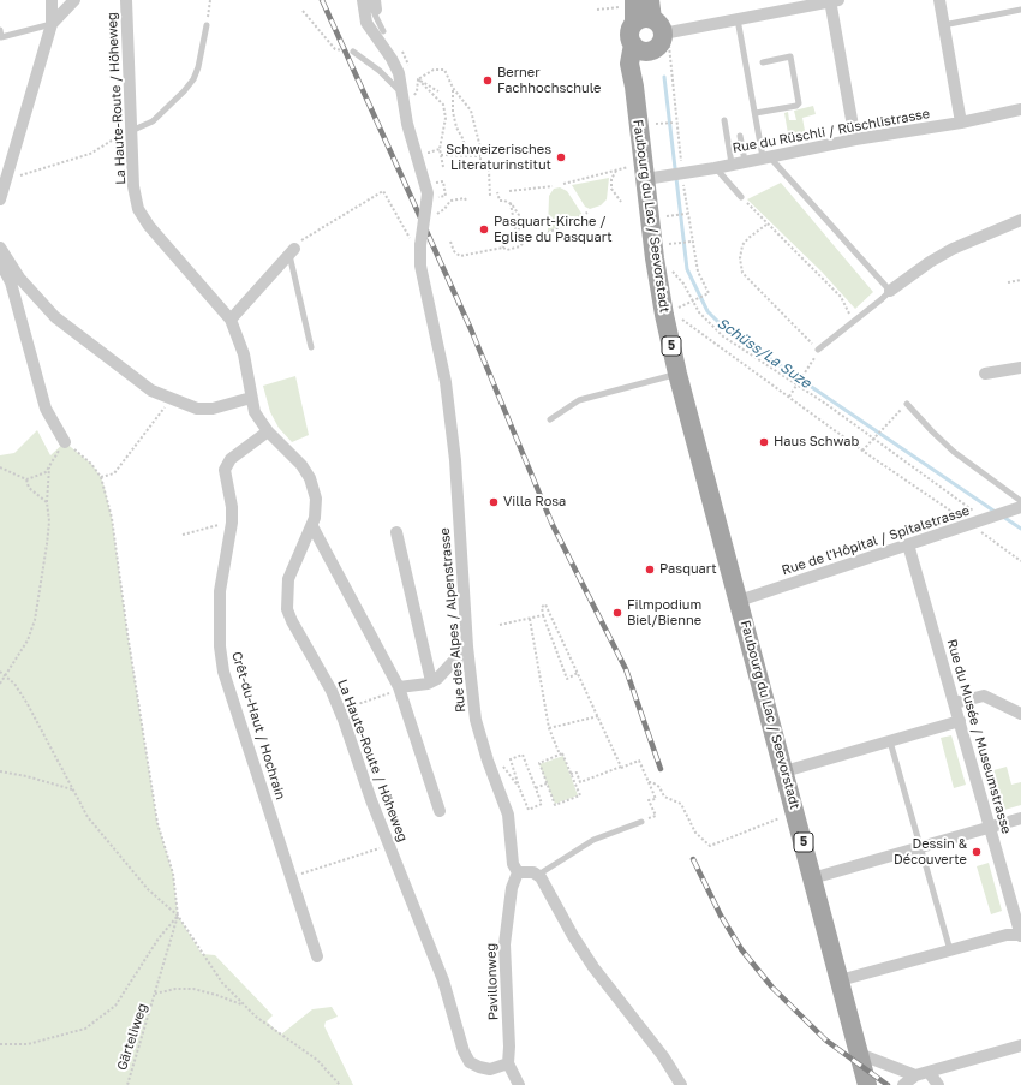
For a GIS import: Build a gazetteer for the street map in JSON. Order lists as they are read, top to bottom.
{
  "streets": {
    "main road": ["Faubourg du Lac / Seevorstadt", "5"],
    "street": [
      "La Haute-Route / Höheweg",
      "Rue du Rüschli / Rüschlistrasse",
      "Rue de l'Hôpital / Spitalstrasse",
      "Rue des Alpes / Alpenstrasse",
      "Crêt-du-Haut / Hochrain",
      "Rue du Musée / Museumstrasse",
      "Pavillonweg"
    ],
    "path": ["Gärteliweg"]
  },
  "crossings": [
    ["La Haute-Route / Höheweg", "Crêt-du-Haut / Hochrain"],
    ["La Haute-Route / Höheweg", "Pavillonweg"],
    ["Rue du Rüschli / Rüschlistrasse", "Faubourg du Lac / Seevorstadt"],
    ["Faubourg du Lac / Seevorstadt", "5"],
    ["Faubourg du Lac / Seevorstadt", "Rue de l'Hôpital / Spitalstrasse"],
    ["Rue de l'Hôpital / Spitalstrasse", "Rue du Musée / Museumstrasse"],
    ["Rue des Alpes / Alpenstrasse", "Pavillonweg"]
  ],
  "water": ["Schüss/La Suze"],
  "places": [
    "Berner Fachhochschule",
    "Schweizerisches Literaturinstitut",
    "Pasquart-Kirche / Eglise du Pasquart",
    "Haus Schwab",
    "Villa Rosa",
    "Pasquart",
    "Filmpodium Biel/Bienne",
    "Dessin & Découverte"
  ]
}
